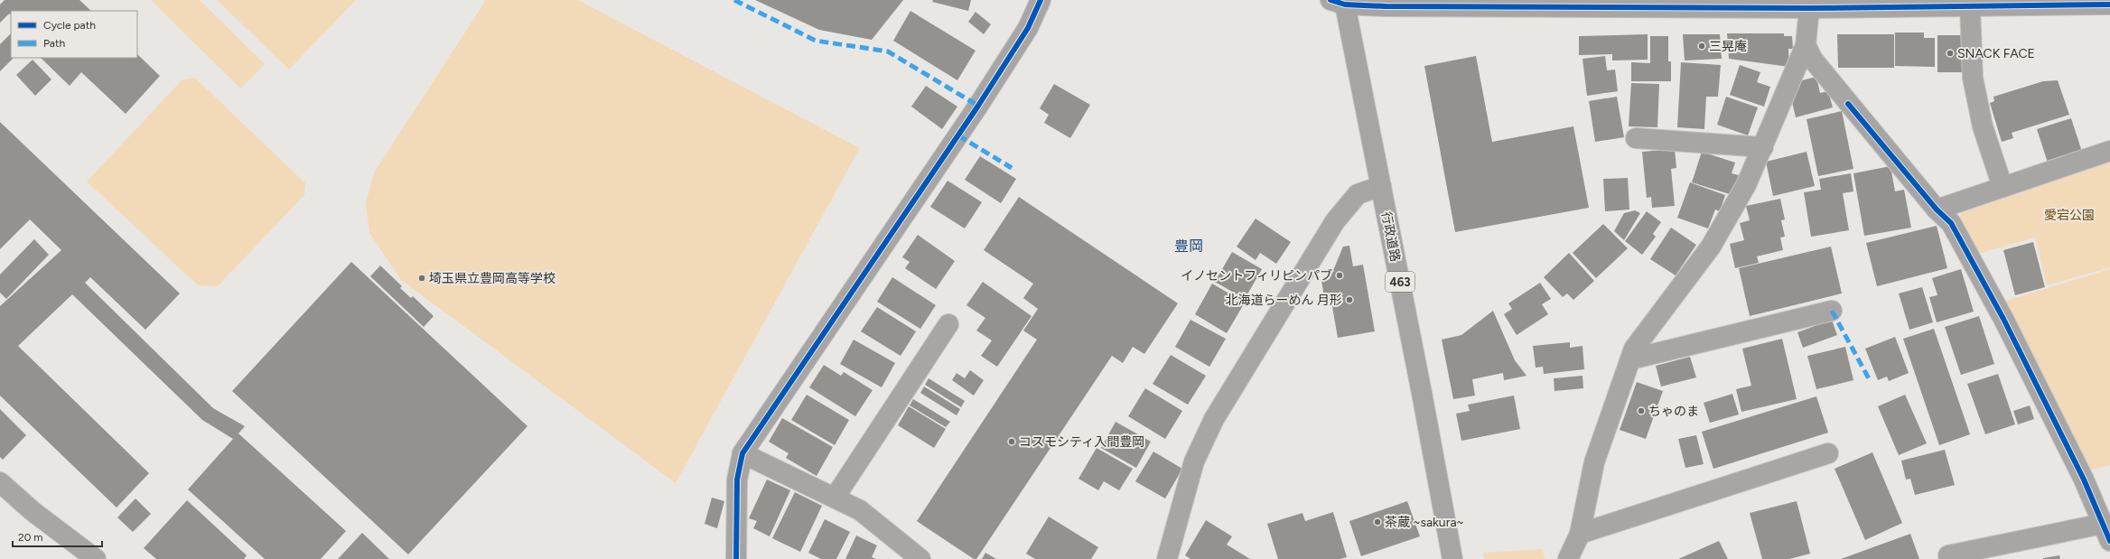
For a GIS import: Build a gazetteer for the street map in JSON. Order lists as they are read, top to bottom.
{
  "streets": {
    "highway": ["行政道路", "463"]
  },
  "districts": ["豊岡"],
  "parks": ["愛宕公園"],
  "places": [
    "三晃庵",
    "SNACK FACE",
    "イノセントフィリピンパブ",
    "埼玉県立豊岡高等学校",
    "北海道らーめん 月形",
    "ちゃのま",
    "コスモシティ入間豊岡",
    "茶蔵 ~sakura~"
  ],
  "legend": ["Cycle path", "Path"],
  "scale_bar": "20 m"
}
